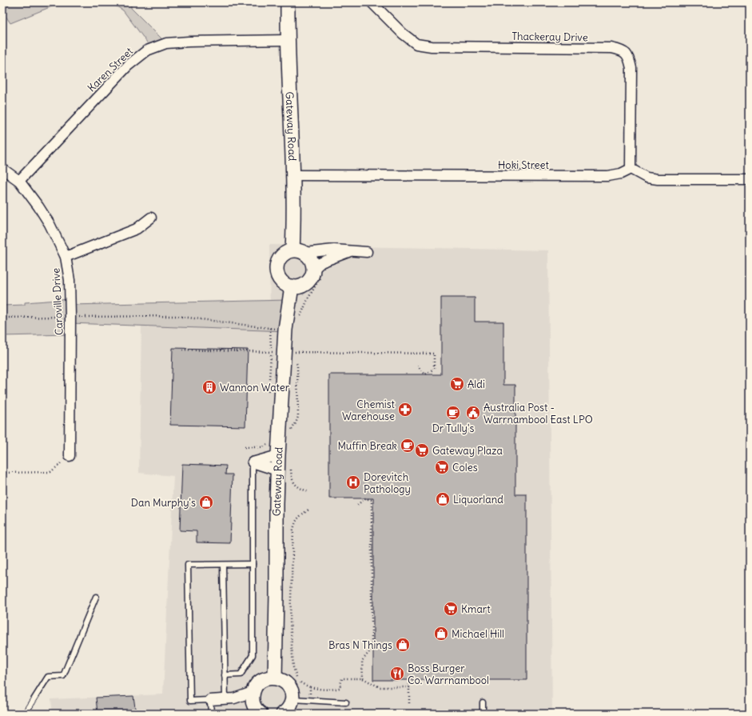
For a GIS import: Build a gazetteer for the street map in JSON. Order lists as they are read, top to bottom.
{
  "streets": {
    "street": [
      "Thackeray Drive",
      "Karen Street",
      "Gateway Road",
      "Hoki Street",
      "Caroville Drive"
    ]
  },
  "crossings": [
    ["Thackeray Drive", "Hoki Street"],
    ["Karen Street", "Gateway Road"],
    ["Karen Street", "Caroville Drive"],
    ["Gateway Road", "Hoki Street"]
  ],
  "places": {
    "supermarket": [
      "Aldi",
      "Gateway Plaza",
      "Coles",
      "Kmart"
    ],
    "building": ["Wannon Water"],
    "pharmacy": ["Chemist Warehouse"],
    "cafe": ["Dr Tully's", "Muffin Break"],
    "public building": ["Australia Post - Warrnambool East LPO"],
    "hospital": ["Dorevitch Pathology"],
    "shop": [
      "Liquorland",
      "Dan Murphy's",
      "Michael Hill",
      "Bras N Things"
    ],
    "restaurant": ["Boss Burger Co. Warrnambool"]
  }
}
